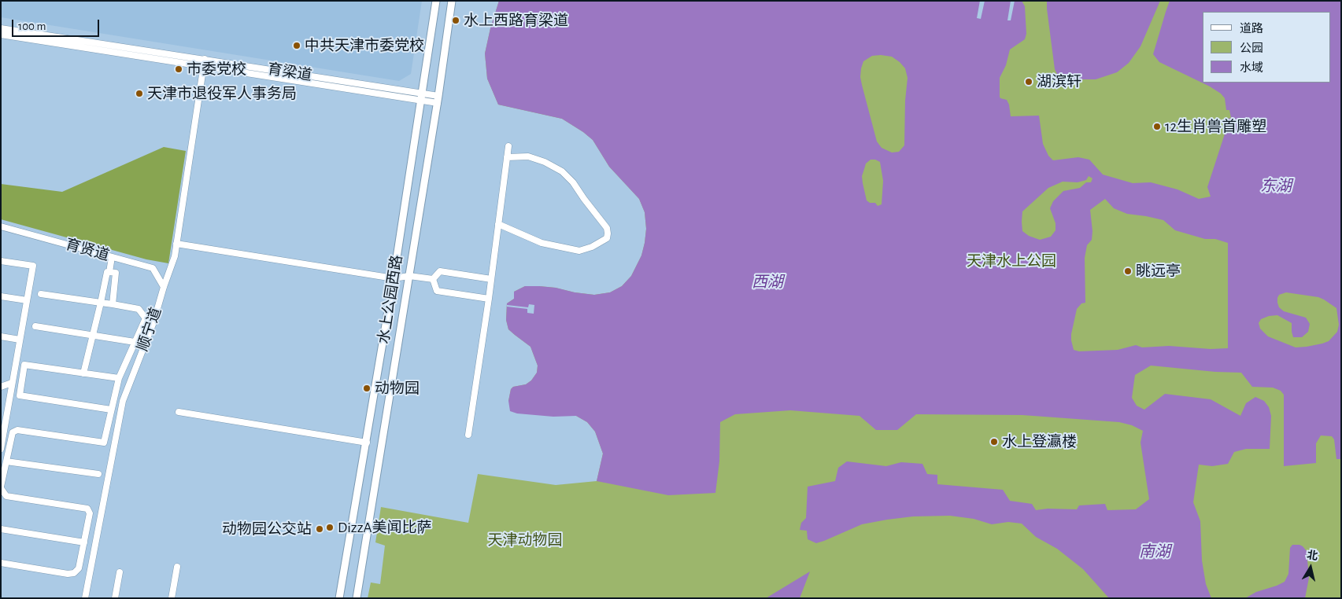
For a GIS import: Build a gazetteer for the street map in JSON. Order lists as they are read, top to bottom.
{
  "streets": {
    "main road": ["水上公园西路"],
    "street": ["育梁道", "育贤道", "顺宁道"]
  },
  "crossings": [
    ["育梁道", "水上公园西路"],
    ["育梁道", "顺宁道"],
    ["育贤道", "顺宁道"]
  ],
  "water": ["东湖", "西湖", "南湖"],
  "parks": ["天津水上公园", "天津动物园"],
  "places": [
    "水上西路育梁道",
    "中共天津市委党校",
    "市委党校",
    "湖滨轩",
    "天津市退役军人事务局",
    "12生肖兽首雕塑",
    "眺远亭",
    "动物园",
    "水上登瀛楼",
    "DizzA美闻比萨",
    "动物园公交站"
  ],
  "legend": ["道路", "公园", "水域"],
  "scale_bar": "100 m",
  "north": "top"
}
